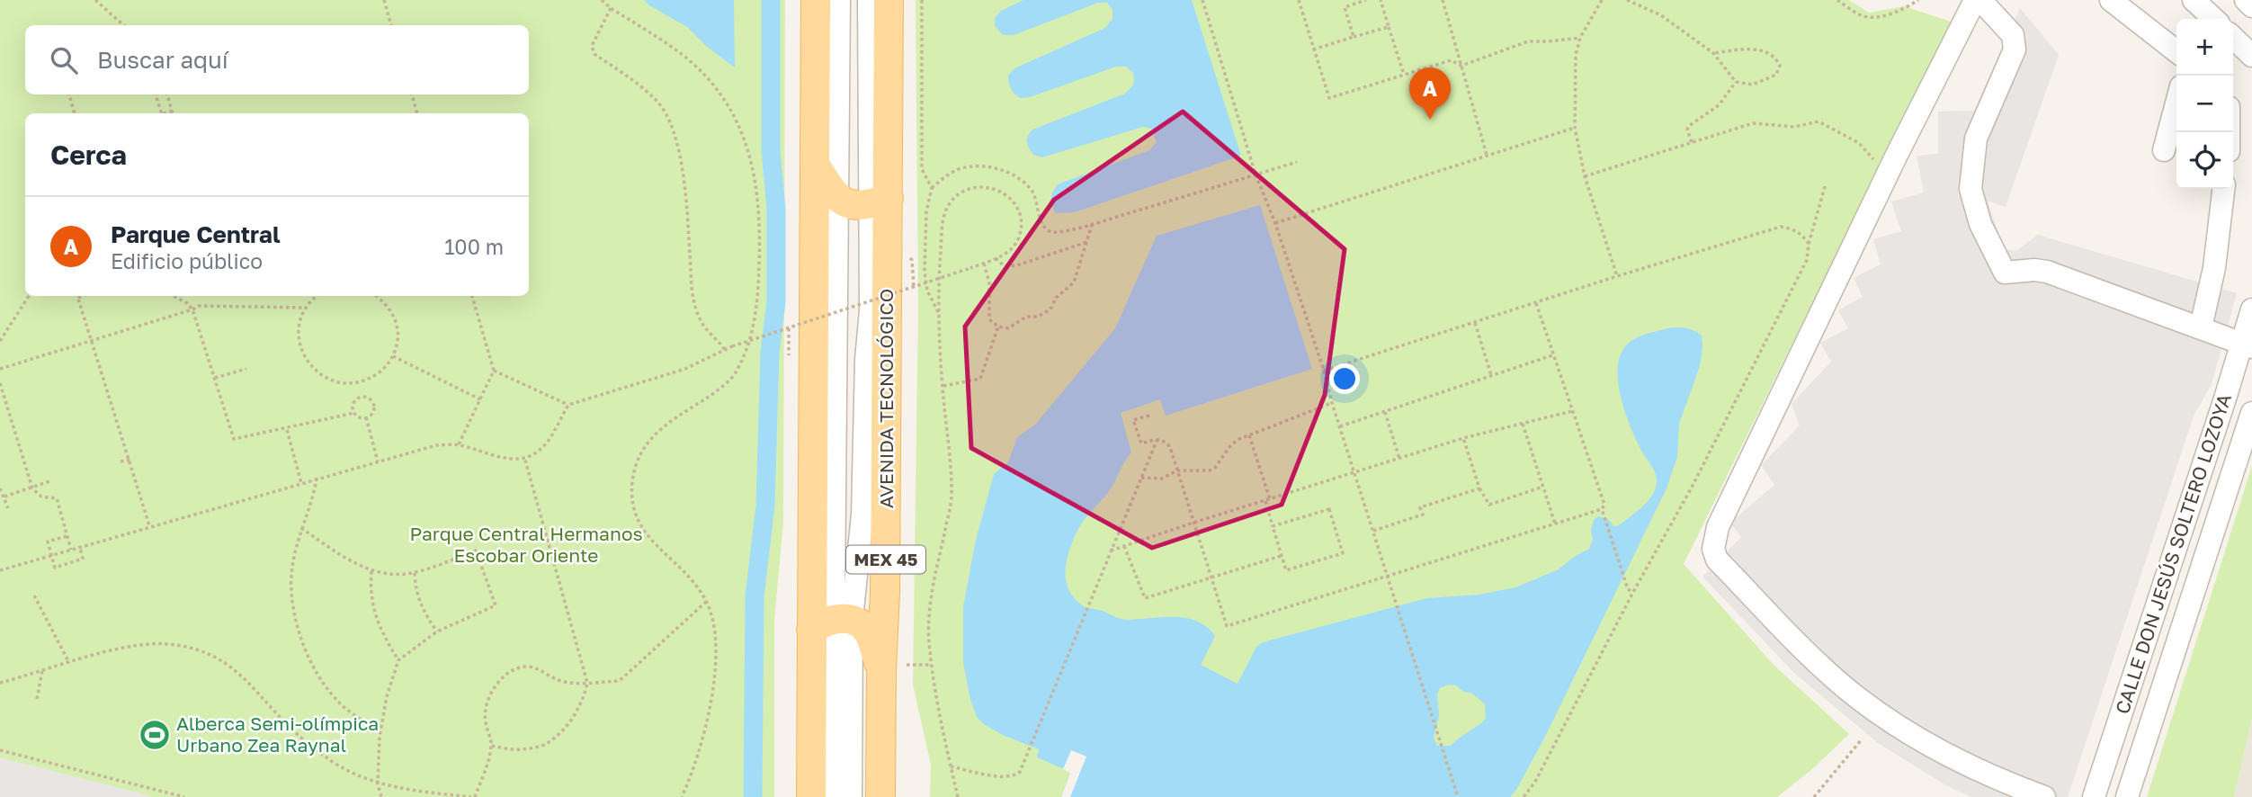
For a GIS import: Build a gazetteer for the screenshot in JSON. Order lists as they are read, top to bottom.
{
  "streets": {
    "main road": ["AVENIDA TECNOLÓGICO", "MEX 45"],
    "street": ["CALLE DON JESÚS SOLTERO LOZOYA"]
  },
  "parks": ["Parque Central Hermanos Escobar Oriente"],
  "places": {
    "sports": ["Alberca Semi-olímpica Urbano Zea Raynal"]
  },
  "page": {
    "map_buttons": ["+", "−"],
    "search": "Buscar aquí",
    "pins": "A",
    "heading": "Cerca",
    "list": [
      {
        "mark": "A",
        "name": "Parque Central",
        "note": "Edificio público",
        "value": "100 m"
      }
    ]
  }
}
